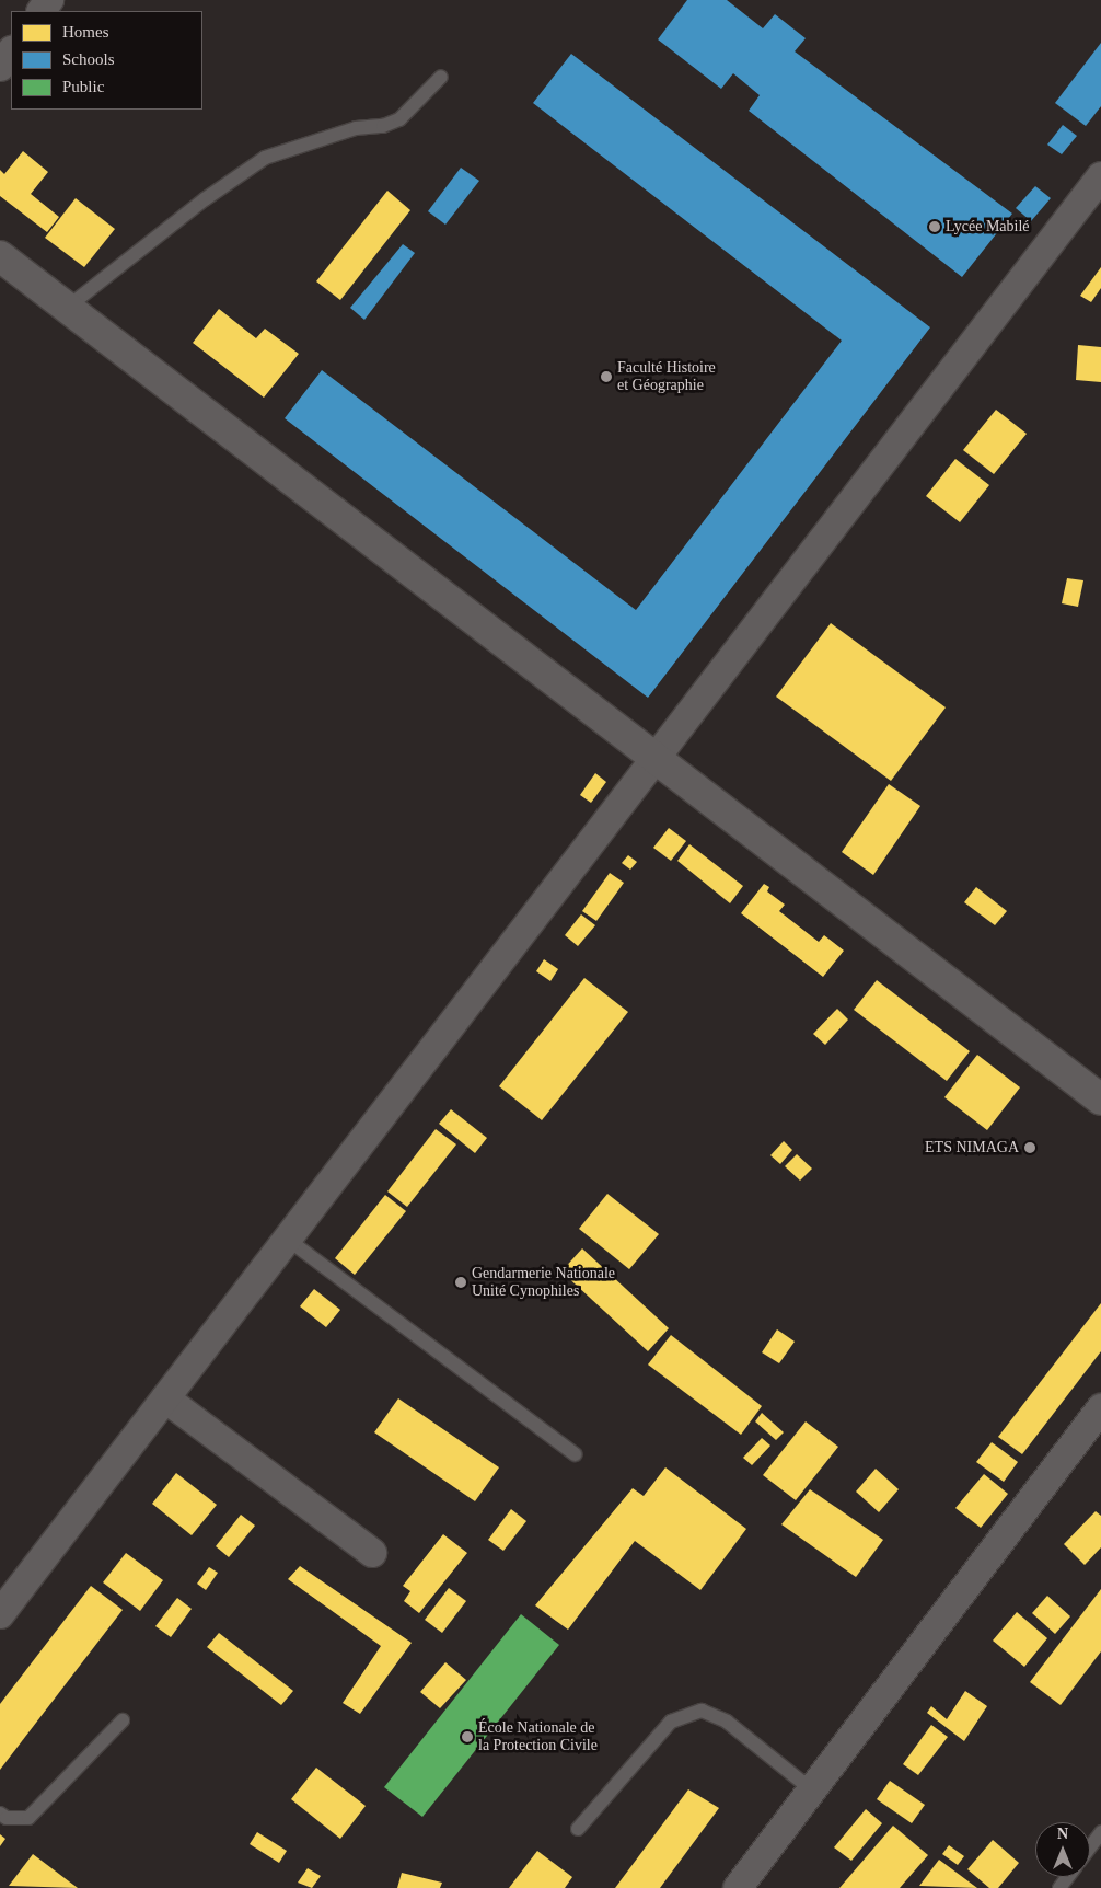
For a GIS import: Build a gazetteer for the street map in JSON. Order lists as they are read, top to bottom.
{
  "places": [
    "Lycée Mabilé",
    "Faculté Histoire et Géographie",
    "ETS NIMAGA",
    "Gendarmerie Nationale Unité Cynophiles",
    "École Nationale de la Protection Civile"
  ],
  "legend": ["Homes", "Schools", "Public"],
  "north": "top"
}
